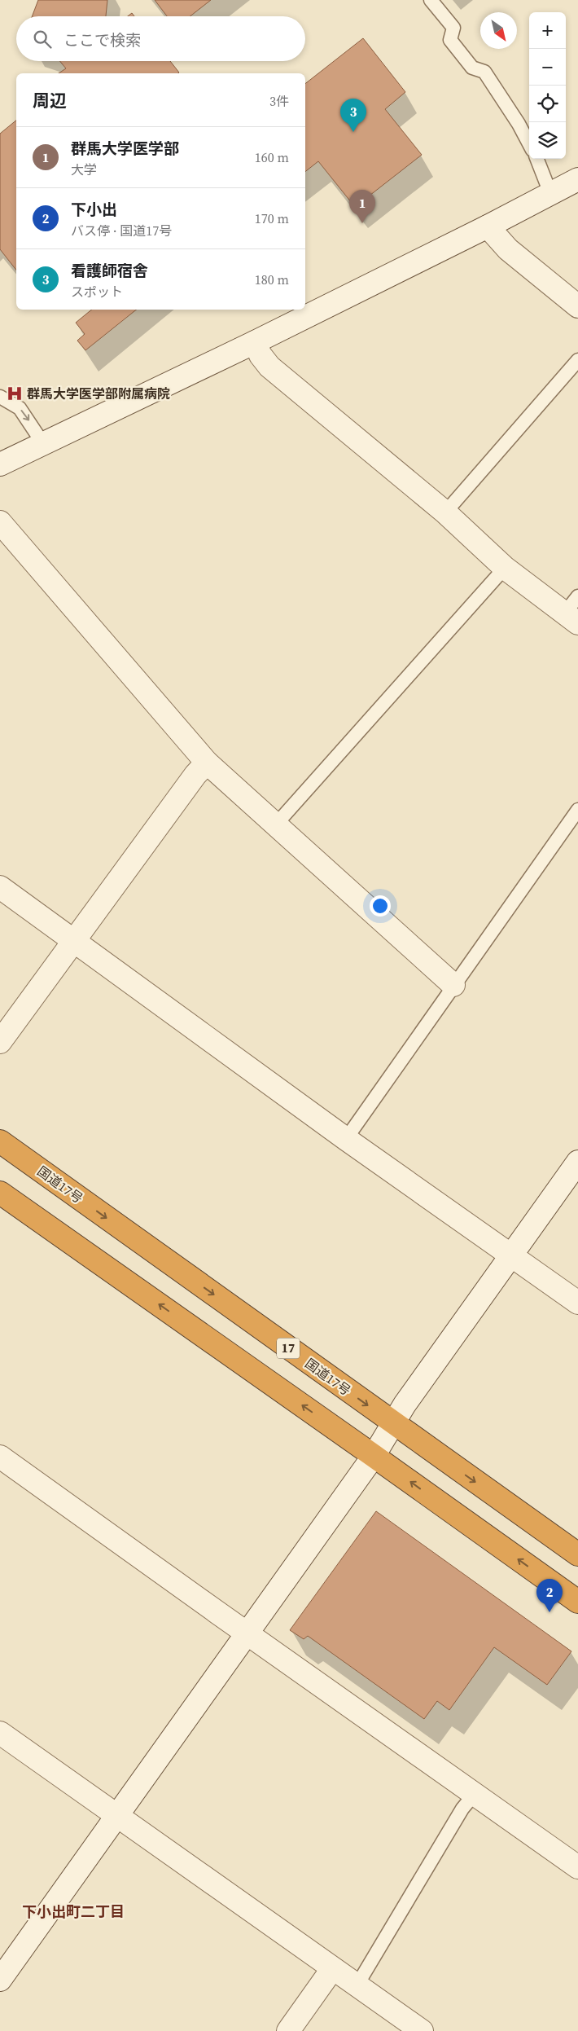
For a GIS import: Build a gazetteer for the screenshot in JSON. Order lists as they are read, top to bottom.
{
  "streets": {
    "highway": ["国道17号", "17"]
  },
  "districts": ["下小出町二丁目"],
  "places": {
    "hospital": ["群馬大学医学部附属病院"]
  },
  "north": "bottom right",
  "page": {
    "map_buttons": ["+", "−"],
    "search": "ここで検索",
    "heading": ["周辺", "3件"],
    "pins": ["3", "1", "2"],
    "list": [
      {
        "mark": "1",
        "name": "群馬大学医学部",
        "note": "大学",
        "value": "160 m"
      },
      {
        "mark": "2",
        "name": "下小出",
        "note": "バス停 · 国道17号",
        "value": "170 m"
      },
      {
        "mark": "3",
        "name": "看護師宿舎",
        "note": "スポット",
        "value": "180 m"
      }
    ]
  }
}
